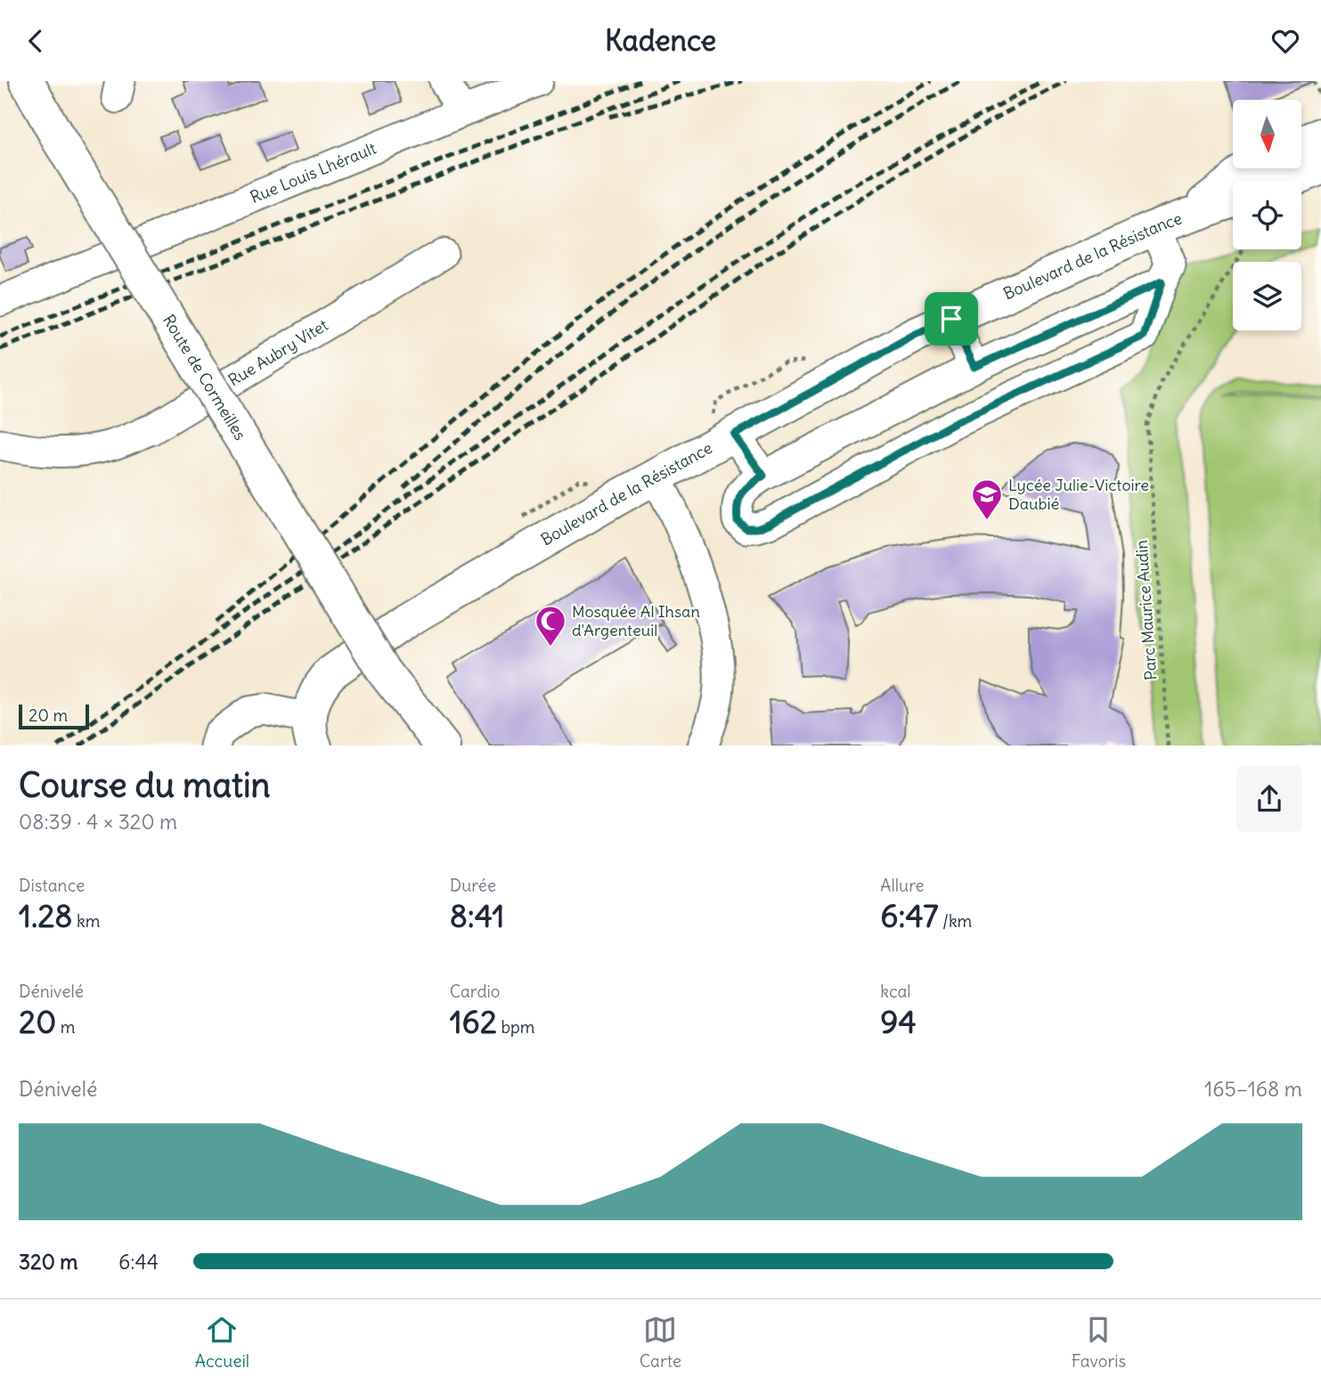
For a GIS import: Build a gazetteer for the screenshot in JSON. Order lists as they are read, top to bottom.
{
  "streets": {
    "main road": ["Boulevard de la Résistance", "Route de Cormeilles"],
    "street": ["Rue Louis Lhérault", "Rue Aubry Vitet"],
    "path": ["Parc Maurice Audin"]
  },
  "places": {
    "school or university": ["Lycée Julie-Victoire Daubié"],
    "mosque": ["Mosquée Al Ihsan d'Argenteuil"]
  },
  "scale_bar": "20 m",
  "north": "bottom",
  "page": {
    "header": "Kadence",
    "scale": "20 m",
    "heading": ["Course du matin", "08:39 · 4 × 320 m"],
    "stats": [
      ["Distance", "1.28 km"],
      ["Durée", "8:41"],
      ["Allure", "6:47 /km"],
      ["Dénivelé", "20 m"],
      ["Cardio", "162 bpm"],
      ["kcal", "94"]
    ],
    "chart": ["Dénivelé", "165–168 m"],
    "list": [
      {
        "name": "320 m",
        "note": "6:44"
      }
    ],
    "tabs": ["Accueil", "Carte", "Favoris"]
  }
}
